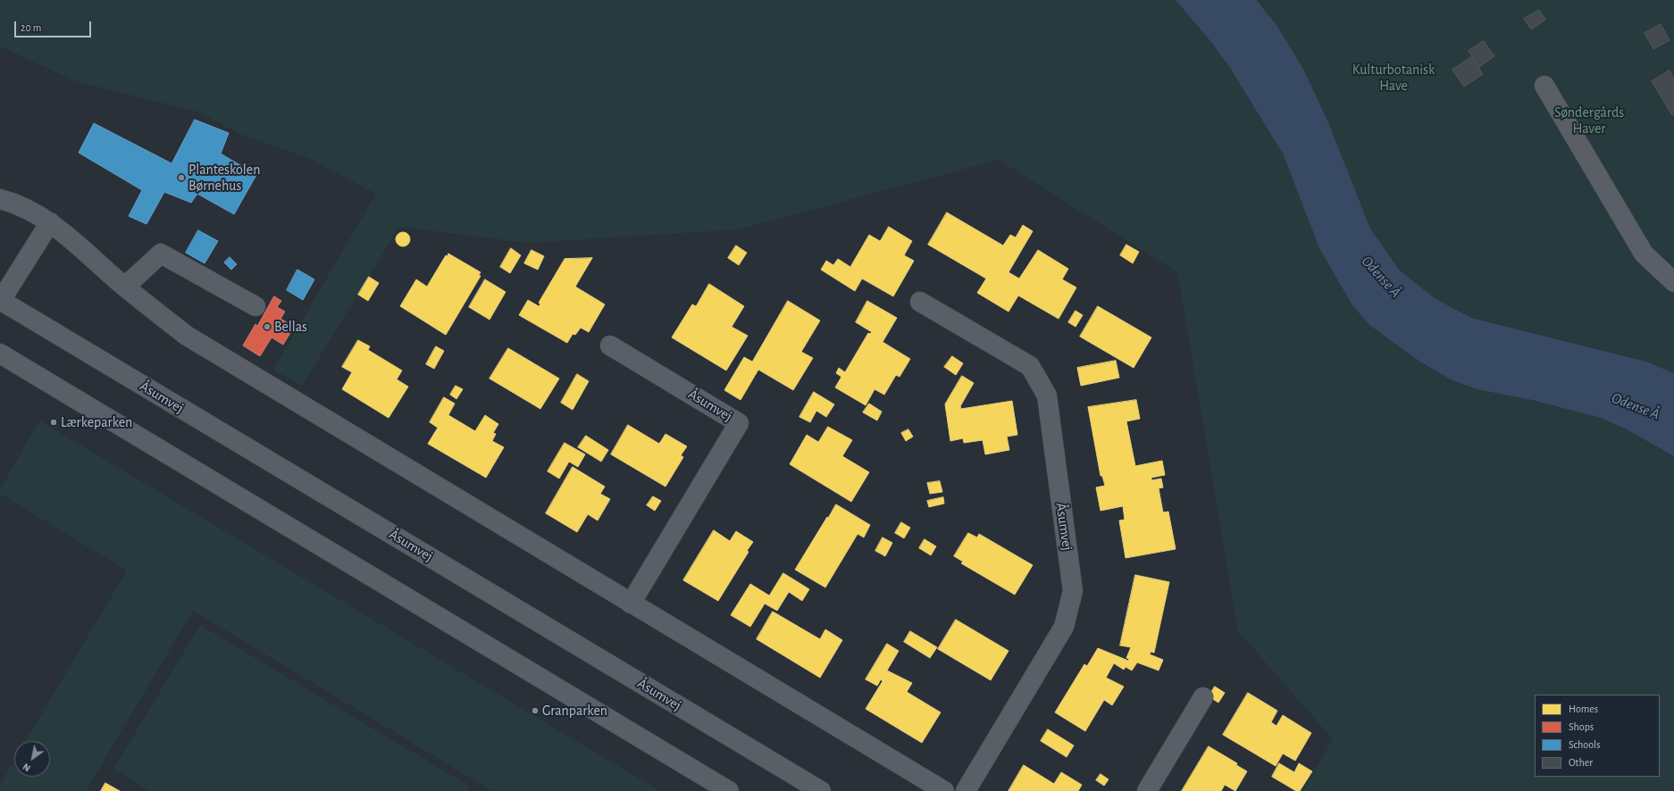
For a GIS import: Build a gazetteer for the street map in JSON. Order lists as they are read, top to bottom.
{
  "streets": {
    "street": ["Åsumvej"]
  },
  "water": ["Odense Å"],
  "parks": ["Kulturbotanisk Have", "Søndergårds Haver"],
  "places": [
    "Planteskolen Børnehus",
    "Bellas",
    "Lærkeparken",
    "Granparken"
  ],
  "legend": [
    "Homes",
    "Shops",
    "Schools",
    "Other"
  ],
  "scale_bar": "20 m",
  "north": "bottom left"
}
